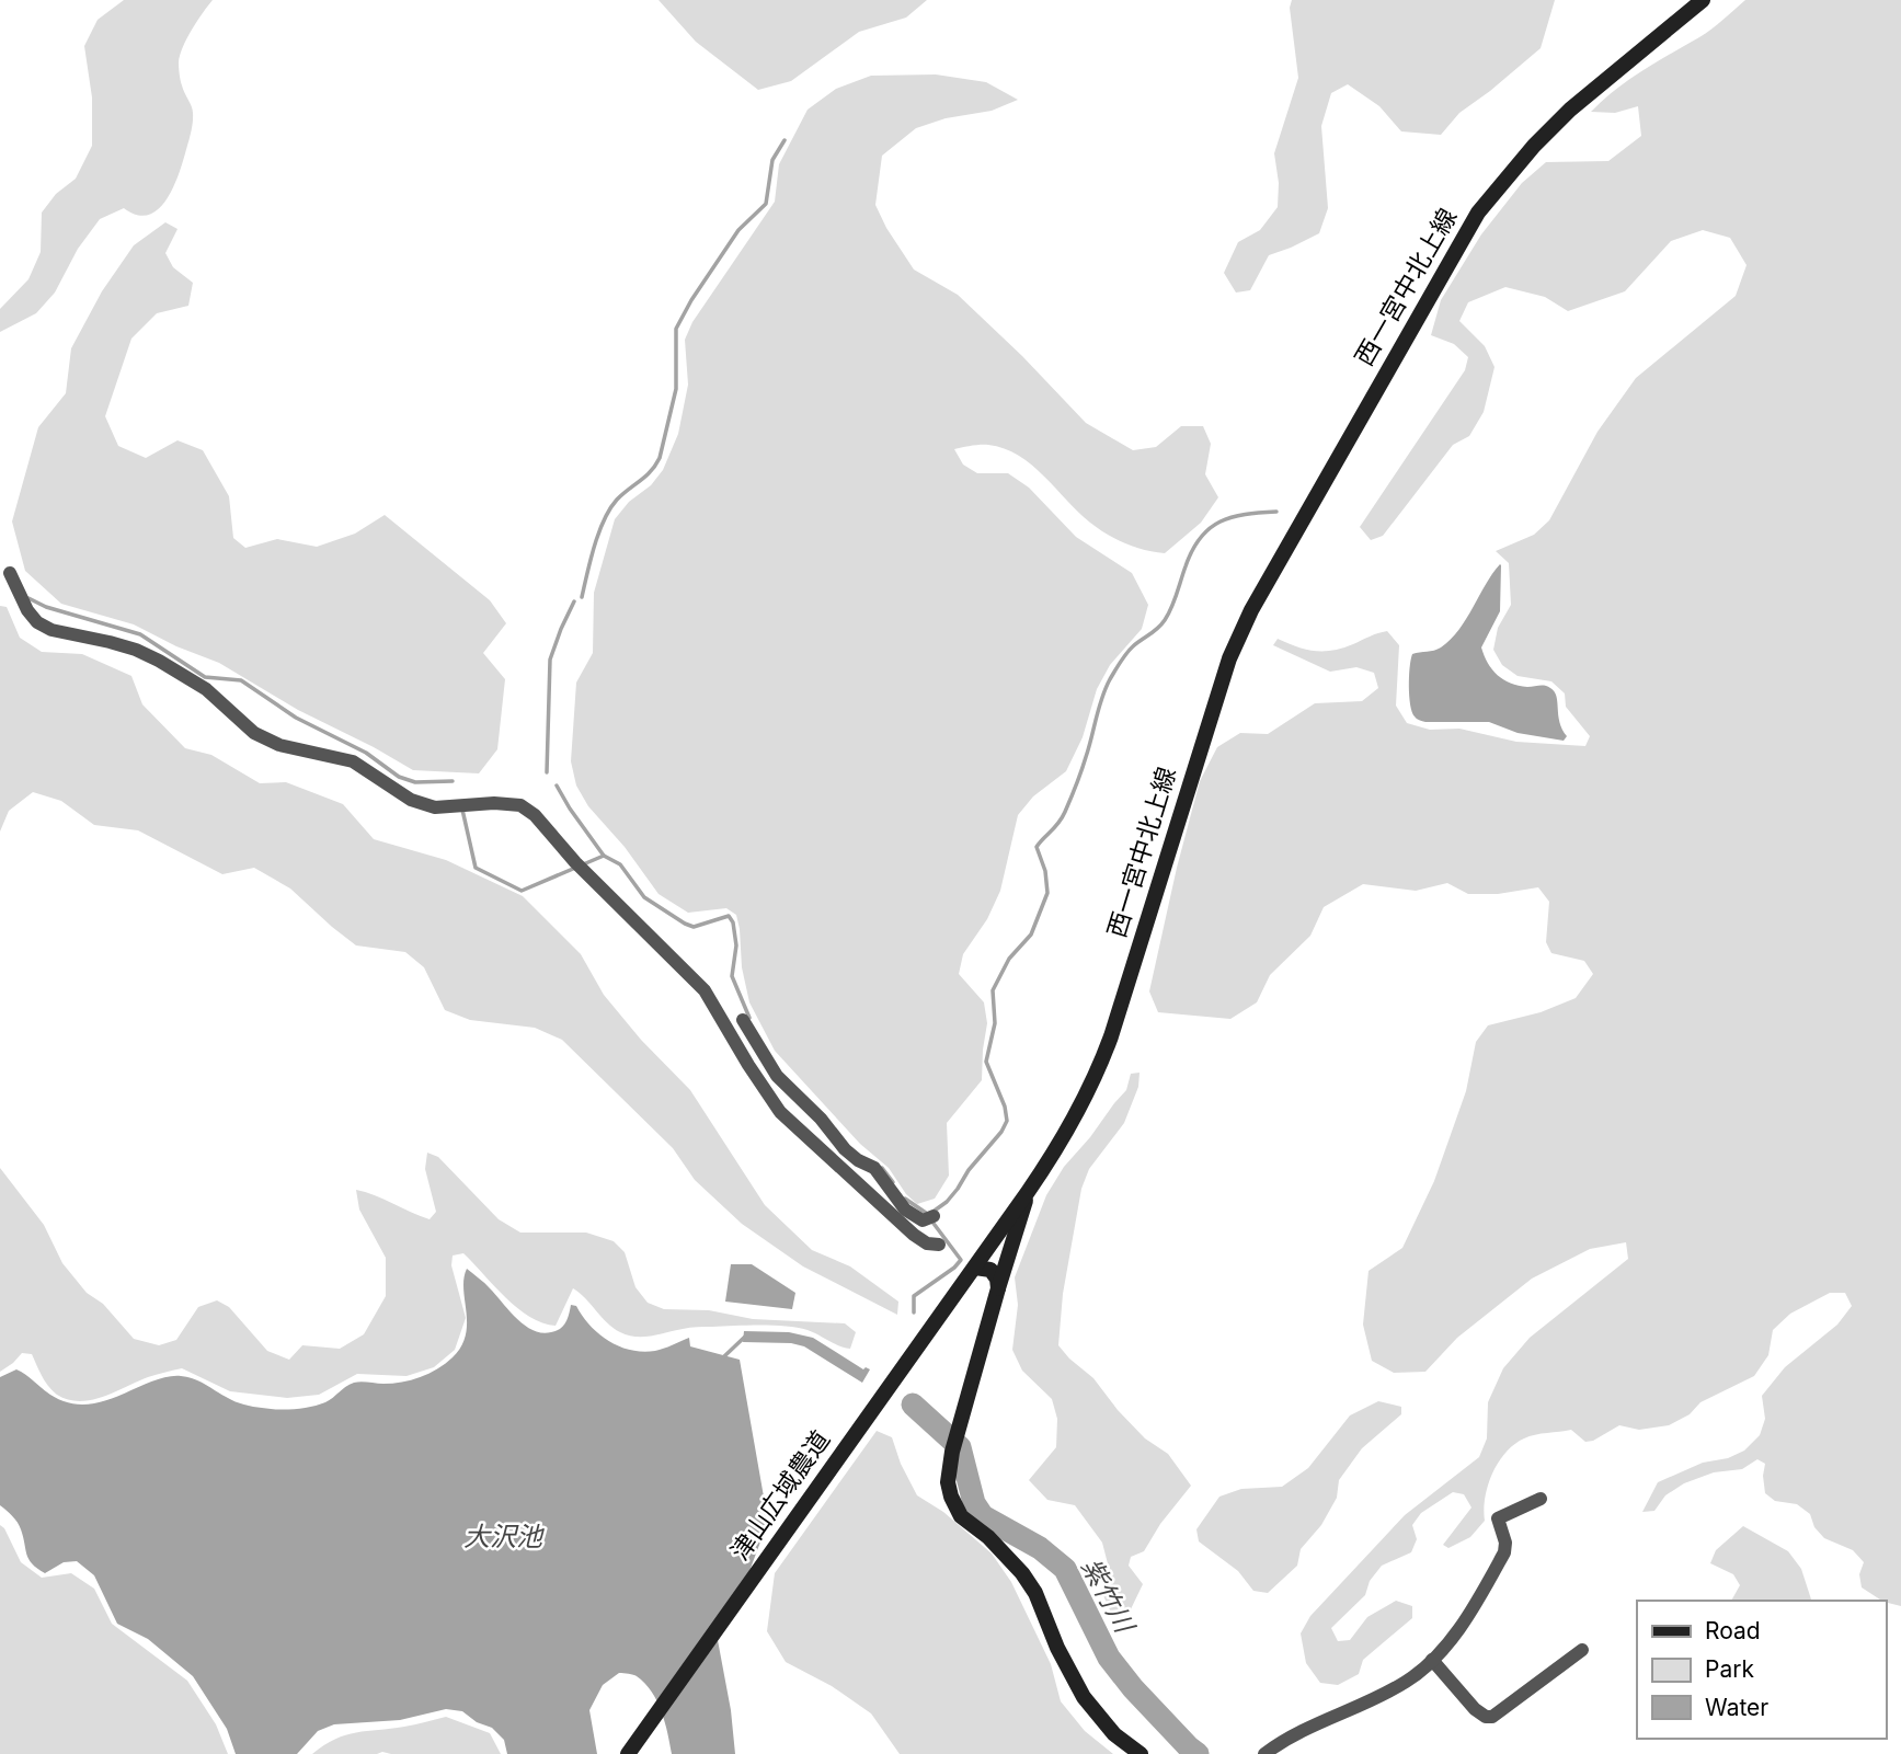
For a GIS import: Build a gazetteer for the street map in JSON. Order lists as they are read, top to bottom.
{
  "streets": {
    "main road": ["西一宮中北上線", "津山広域農道"]
  },
  "crossings": [
    ["西一宮中北上線", "津山広域農道"]
  ],
  "water": ["大沢池", "紫竹川"],
  "legend": ["Road", "Park", "Water"]
}
